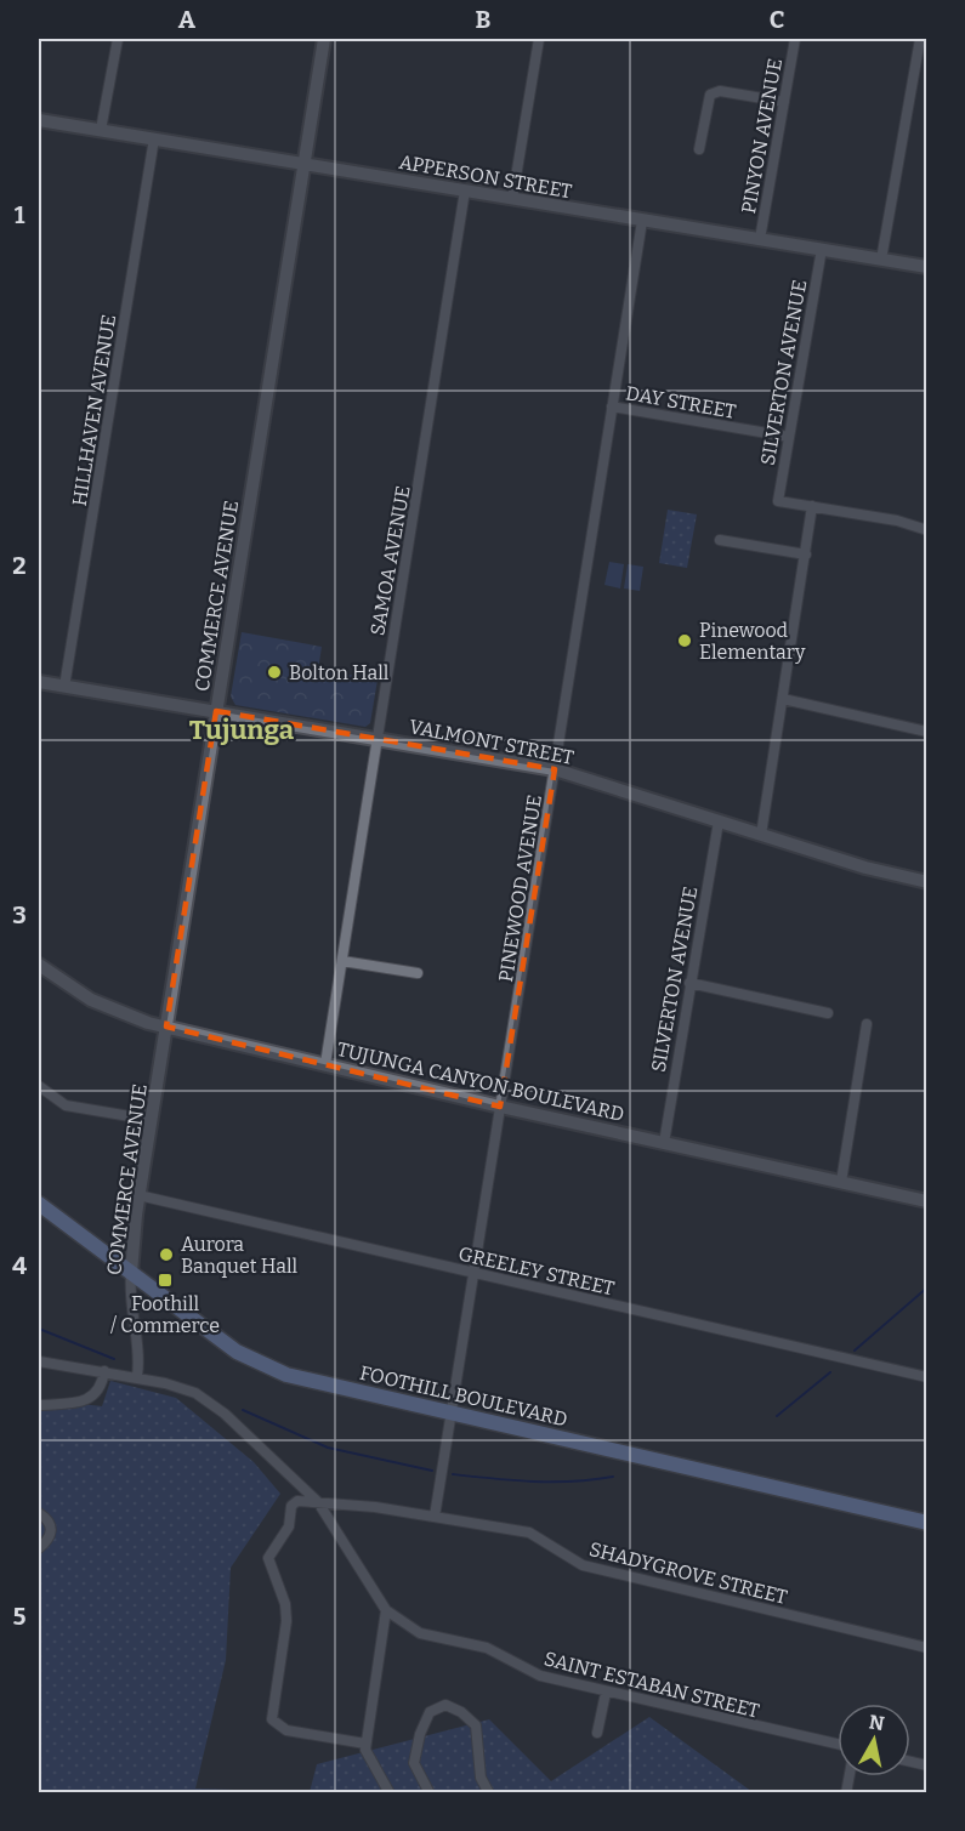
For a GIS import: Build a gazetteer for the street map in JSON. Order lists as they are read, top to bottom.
{
  "streets": {
    "main road": ["FOOTHILL BOULEVARD"],
    "street": [
      "PINYON AVENUE",
      "APPERSON STREET",
      "SILVERTON AVENUE",
      "DAY STREET",
      "HILLHAVEN AVENUE",
      "SAMOA AVENUE",
      "COMMERCE AVENUE",
      "VALMONT STREET",
      "PINEWOOD AVENUE",
      "TUJUNGA CANYON BOULEVARD",
      "GREELEY STREET",
      "SHADYGROVE STREET",
      "SAINT ESTABAN STREET"
    ]
  },
  "crossings": [
    ["PINYON AVENUE", "APPERSON STREET"],
    ["APPERSON STREET", "SILVERTON AVENUE"],
    ["APPERSON STREET", "HILLHAVEN AVENUE"],
    ["APPERSON STREET", "SAMOA AVENUE"],
    ["APPERSON STREET", "COMMERCE AVENUE"],
    ["APPERSON STREET", "PINEWOOD AVENUE"],
    ["SILVERTON AVENUE", "DAY STREET"],
    ["SILVERTON AVENUE", "VALMONT STREET"],
    ["SILVERTON AVENUE", "TUJUNGA CANYON BOULEVARD"],
    ["DAY STREET", "PINEWOOD AVENUE"],
    ["HILLHAVEN AVENUE", "VALMONT STREET"],
    ["SAMOA AVENUE", "VALMONT STREET"],
    ["SAMOA AVENUE", "TUJUNGA CANYON BOULEVARD"],
    ["COMMERCE AVENUE", "VALMONT STREET"],
    ["COMMERCE AVENUE", "TUJUNGA CANYON BOULEVARD"],
    ["COMMERCE AVENUE", "GREELEY STREET"],
    ["COMMERCE AVENUE", "FOOTHILL BOULEVARD"],
    ["COMMERCE AVENUE", "SAINT ESTABAN STREET"],
    ["VALMONT STREET", "PINEWOOD AVENUE"],
    ["PINEWOOD AVENUE", "TUJUNGA CANYON BOULEVARD"],
    ["PINEWOOD AVENUE", "GREELEY STREET"],
    ["PINEWOOD AVENUE", "FOOTHILL BOULEVARD"],
    ["PINEWOOD AVENUE", "SHADYGROVE STREET"],
    ["SHADYGROVE STREET", "SAINT ESTABAN STREET"]
  ],
  "districts": ["Tujunga"],
  "places": {
    "other": ["Pinewood Elementary", "Bolton Hall", "Aurora Banquet Hall"],
    "transit": ["Foothill / Commerce"]
  },
  "north": "top",
  "grid": {
    "columns": ["A", "B", "C"],
    "rows": [
      "1",
      "2",
      "3",
      "4",
      "5"
    ]
  }
}
